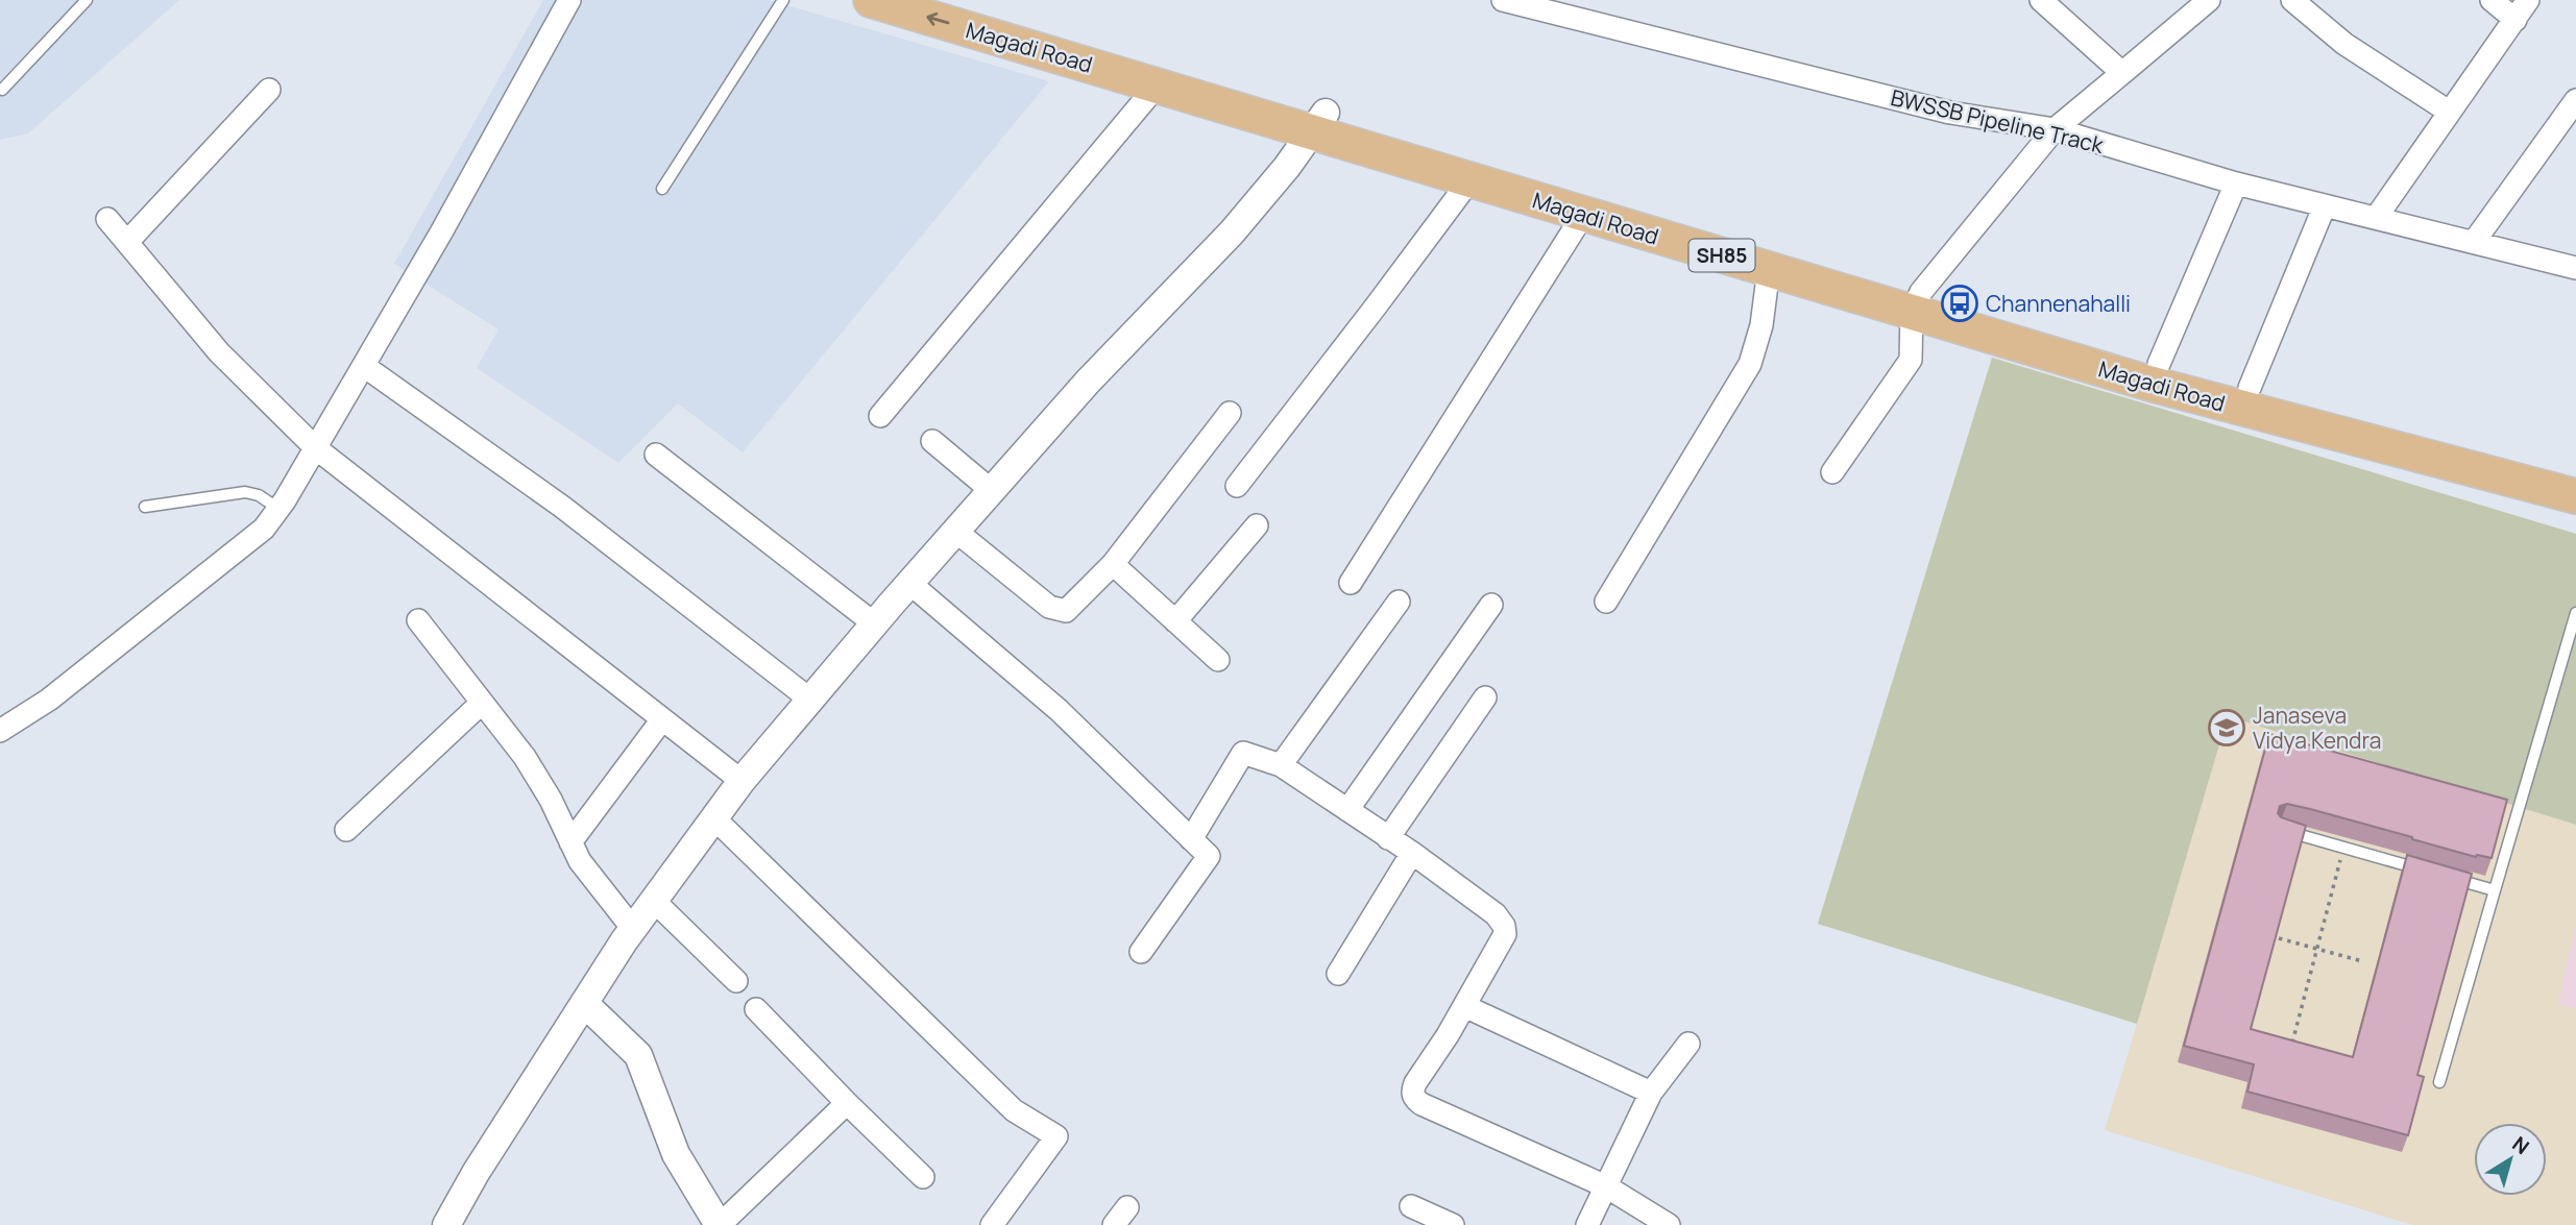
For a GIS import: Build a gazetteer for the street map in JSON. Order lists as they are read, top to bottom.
{
  "streets": {
    "main road": ["Magadi Road", "SH85"],
    "street": ["BWSSB Pipeline Track"]
  },
  "places": {
    "bus stop": ["Channenahalli"],
    "school or university": ["Janaseva Vidya Kendra"]
  },
  "north": "top right"
}
